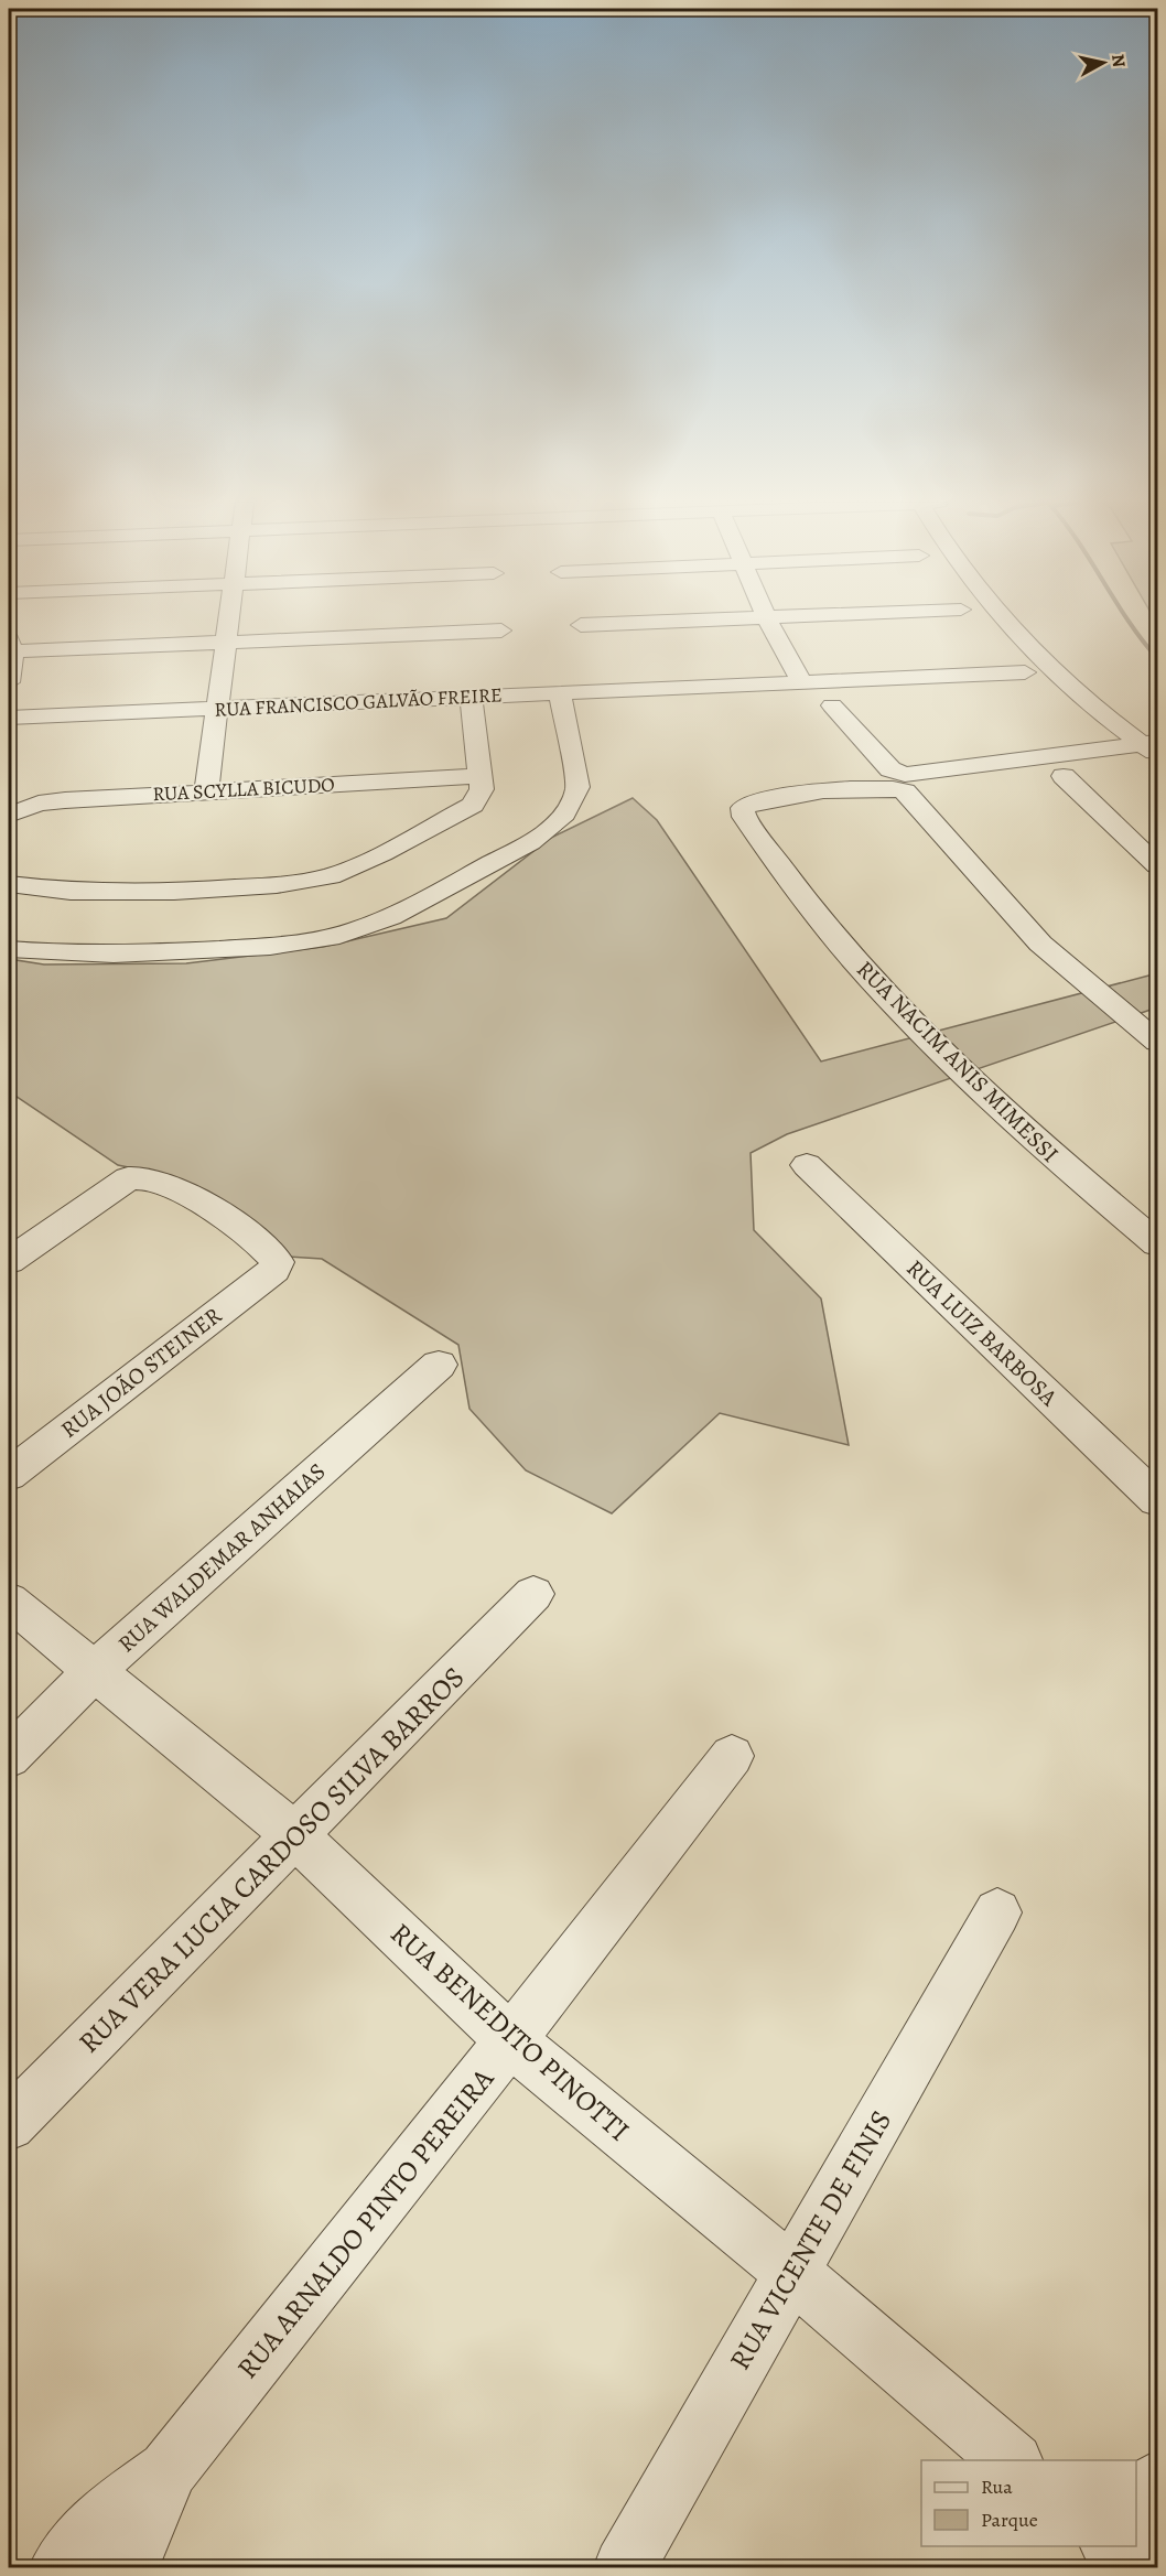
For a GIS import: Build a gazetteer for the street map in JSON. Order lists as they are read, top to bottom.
{
  "streets": {
    "street": [
      "RUA FRANCISCO GALVÃO FREIRE",
      "RUA SCYLLA BICUDO",
      "RUA NACIM ANIS MIMESSI",
      "RUA LUIZ BARBOSA",
      "RUA JOÃO STEINER",
      "RUA WALDEMAR ANHAIAS",
      "RUA VERA LUCIA CARDOSO SILVA BARROS",
      "RUA BENEDITO PINOTTI",
      "RUA ARNALDO PINTO PEREIRA",
      "RUA VICENTE DE FINIS"
    ]
  },
  "crossings": [
    ["RUA WALDEMAR ANHAIAS", "RUA BENEDITO PINOTTI"],
    ["RUA VERA LUCIA CARDOSO SILVA BARROS", "RUA BENEDITO PINOTTI"],
    ["RUA BENEDITO PINOTTI", "RUA ARNALDO PINTO PEREIRA"],
    ["RUA BENEDITO PINOTTI", "RUA VICENTE DE FINIS"]
  ],
  "legend": ["Rua", "Parque"],
  "north": "right"
}
